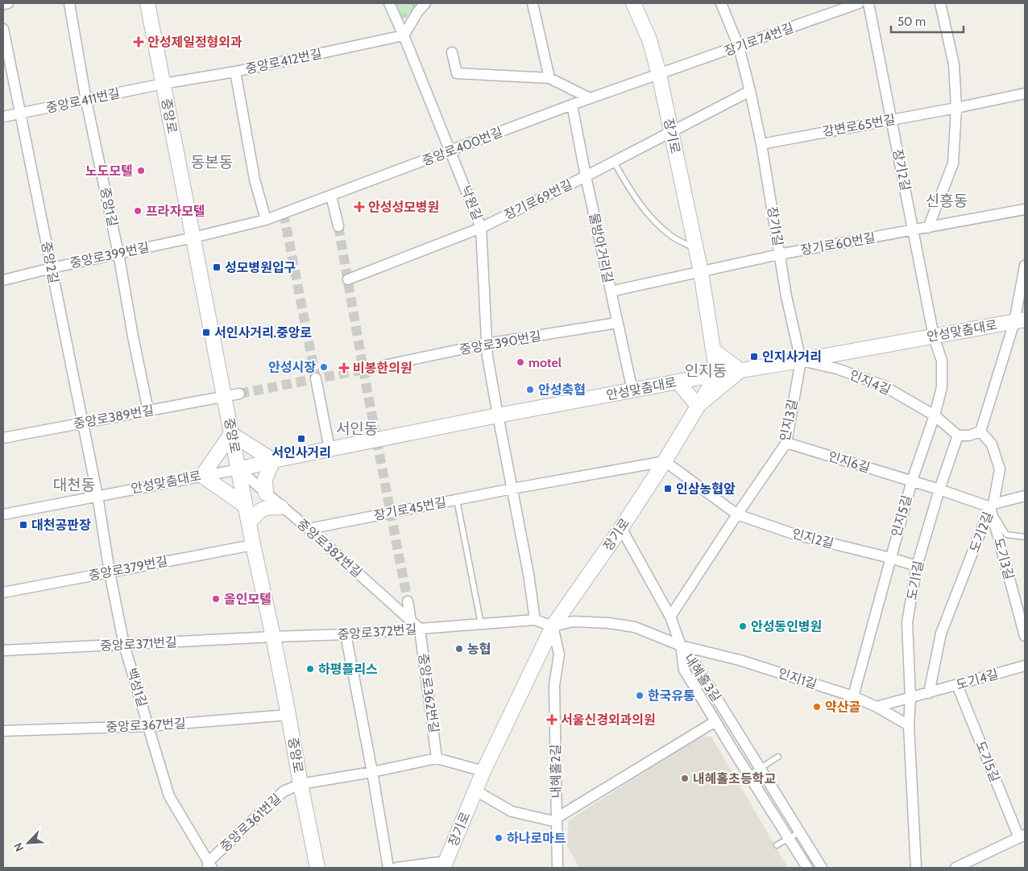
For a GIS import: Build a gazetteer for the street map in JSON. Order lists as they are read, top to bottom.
{
  "streets": {
    "main road": ["중앙로", "장기로", "안성맞춤대로"],
    "street": [
      "장기로74번길",
      "중앙로412번길",
      "중앙로411번길",
      "강변로65번길",
      "중앙로400번길",
      "장기2길",
      "장기로69번길",
      "낙원길",
      "중앙1길",
      "장기1길",
      "장기로60번길",
      "물방아거리길",
      "중앙로399번길",
      "중앙2길",
      "중앙로390번길",
      "인지4길",
      "중앙로389번길",
      "인지3길",
      "인지6길",
      "장기로45번길",
      "인지5길",
      "도기2길",
      "인지2길",
      "중앙로382번길",
      "도기3길",
      "중앙로379번길",
      "도기1길",
      "중앙로372번길",
      "중앙로371번길",
      "내혜홀3길",
      "인지1길",
      "도기4길",
      "백성1길",
      "중앙로362번길",
      "중앙로367번길",
      "도기5길",
      "내혜홀2길",
      "중앙로361번길"
    ]
  },
  "crossings": [
    ["장기로74번길", "장기로"],
    ["장기로74번길", "중앙로400번길"],
    ["장기로74번길", "장기1길"],
    ["중앙로412번길", "중앙로411번길"],
    ["중앙로412번길", "중앙로"],
    ["중앙로412번길", "낙원길"],
    ["중앙로411번길", "중앙로"],
    ["중앙로411번길", "중앙1길"],
    ["중앙로411번길", "중앙2길"],
    ["중앙로", "중앙로400번길"],
    ["중앙로", "중앙로399번길"],
    ["중앙로", "안성맞춤대로"],
    ["중앙로", "중앙로389번길"],
    ["중앙로", "중앙로382번길"],
    ["중앙로", "중앙로379번길"],
    ["중앙로", "중앙로372번길"],
    ["중앙로", "중앙로371번길"],
    ["중앙로", "중앙로367번길"],
    ["중앙로", "중앙로361번길"],
    ["강변로65번길", "장기2길"],
    ["강변로65번길", "장기1길"],
    ["장기로", "중앙로400번길"],
    ["장기로", "장기로69번길"],
    ["장기로", "장기로60번길"],
    ["장기로", "안성맞춤대로"],
    ["장기로", "장기로45번길"],
    ["장기로", "인지2길"],
    ["장기로", "중앙로372번길"],
    ["장기로", "인지1길"],
    ["장기로", "내혜홀2길"],
    ["중앙로400번길", "낙원길"],
    ["중앙로400번길", "물방아거리길"],
    ["중앙로400번길", "중앙로399번길"],
    ["장기2길", "장기로60번길"],
    ["장기2길", "안성맞춤대로"],
    ["장기2길", "인지5길"],
    ["장기로69번길", "낙원길"],
    ["장기로69번길", "물방아거리길"],
    ["낙원길", "안성맞춤대로"],
    ["낙원길", "중앙로390번길"],
    ["중앙1길", "중앙로399번길"],
    ["중앙1길", "중앙로389번길"],
    ["장기1길", "장기로60번길"],
    ["장기1길", "안성맞춤대로"],
    ["장기1길", "인지4길"],
    ["장기1길", "인지3길"],
    ["물방아거리길", "안성맞춤대로"],
    ["물방아거리길", "중앙로390번길"],
    ["중앙로399번길", "중앙2길"],
    ["중앙2길", "안성맞춤대로"],
    ["중앙2길", "중앙로389번길"],
    ["중앙2길", "백성1길"],
    ["안성맞춤대로", "인지4길"],
    ["안성맞춤대로", "인지3길"],
    ["안성맞춤대로", "인지5길"],
    ["안성맞춤대로", "중앙로382번길"],
    ["안성맞춤대로", "백성1길"],
    ["인지4길", "인지3길"],
    ["인지4길", "인지5길"],
    ["인지4길", "도기1길"],
    ["인지3길", "인지6길"],
    ["인지3길", "인지2길"],
    ["인지6길", "인지5길"],
    ["인지6길", "도기2길"],
    ["인지6길", "도기3길"],
    ["인지6길", "도기1길"],
    ["장기로45번길", "인지2길"],
    ["장기로45번길", "중앙로382번길"],
    ["인지5길", "인지2길"],
    ["인지5길", "인지1길"],
    ["도기2길", "도기3길"],
    ["도기2길", "도기4길"],
    ["인지2길", "도기1길"],
    ["중앙로382번길", "중앙로372번길"],
    ["중앙로382번길", "중앙로362번길"],
    ["중앙로379번길", "백성1길"],
    ["도기1길", "인지1길"],
    ["도기1길", "도기4길"],
    ["중앙로372번길", "중앙로371번길"],
    ["중앙로372번길", "인지1길"],
    ["중앙로372번길", "중앙로362번길"],
    ["중앙로372번길", "내혜홀2길"],
    ["중앙로371번길", "백성1길"],
    ["내혜홀3길", "인지1길"],
    ["인지1길", "도기4길"],
    ["인지1길", "내혜홀2길"],
    ["도기4길", "도기5길"],
    ["백성1길", "중앙로367번길"],
    ["백성1길", "중앙로361번길"]
  ],
  "districts": [
    "동본동",
    "신흥동",
    "인지동",
    "서인동",
    "대천동"
  ],
  "places": {
    "health": [
      "안성제일정형외과",
      "안성성모병원",
      "비봉한의원",
      "서울신경외과의원"
    ],
    "other": [
      "노도모텔",
      "프라자모텔",
      "motel",
      "안성시장",
      "안성축협",
      "올인모텔",
      "안성동인병원",
      "농협",
      "하평플리스",
      "한국유통",
      "약산골",
      "내혜홀초등학교",
      "하나로마트"
    ],
    "transit": [
      "성모병원입구",
      "서인사거리.중앙로",
      "인지사거리",
      "서인사거리",
      "인삼농협앞",
      "대천공판장"
    ]
  },
  "scale_bar": "50 m",
  "north": "bottom left"
}
